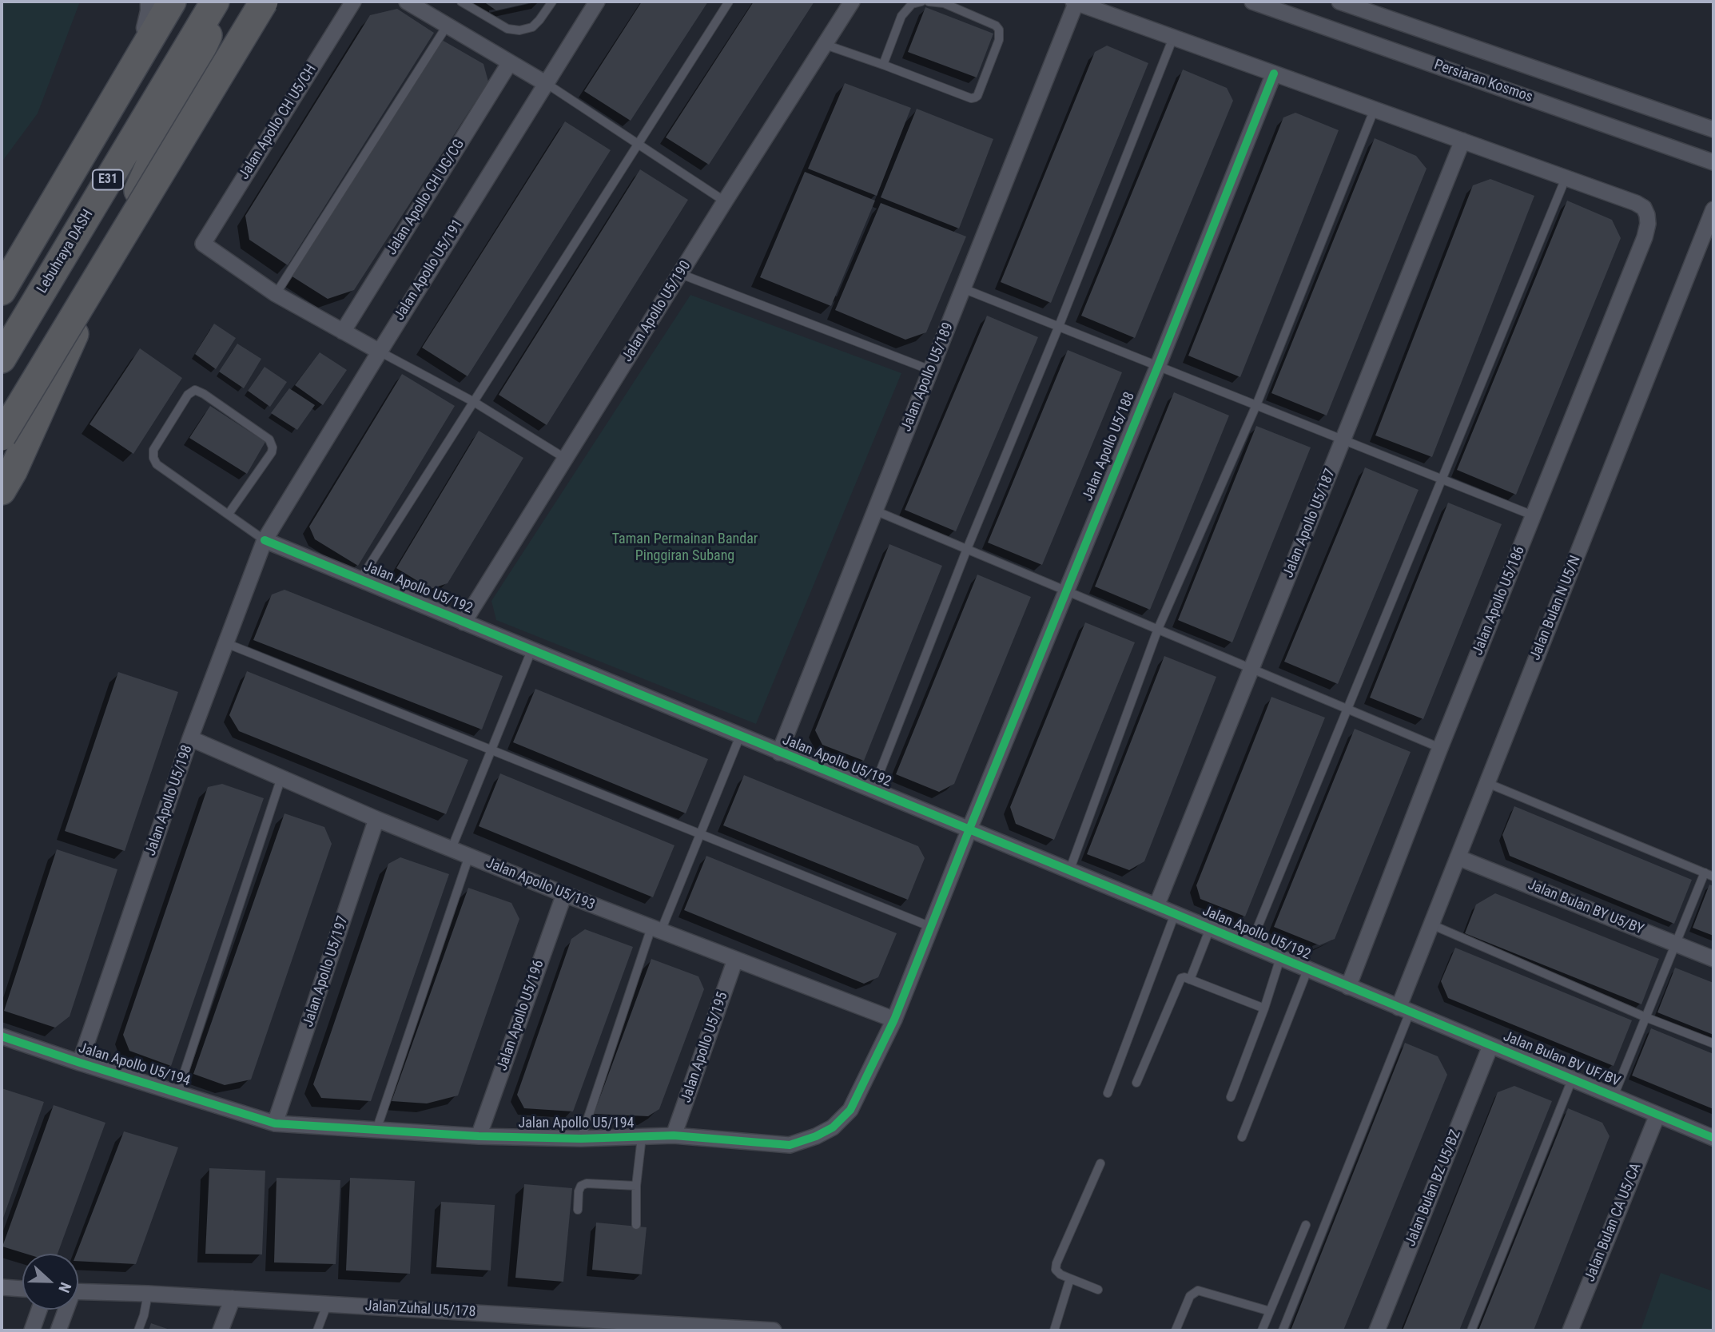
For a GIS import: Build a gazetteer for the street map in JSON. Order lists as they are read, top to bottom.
{
  "streets": {
    "highway": ["E31", "Lebuhraya DASH"],
    "street": [
      "Persiaran Kosmos",
      "Jalan Apollo CH U5/CH",
      "Jalan Apollo CH UG/CG",
      "Jalan Apollo U5/191",
      "Jalan Apollo U5/190",
      "Jalan Apollo U5/189",
      "Jalan Apollo U5/188",
      "Jalan Apollo U5/187",
      "Jalan Apollo U5/192",
      "Jalan Apollo U5/186",
      "Jalan Bulan N U5/N",
      "Jalan Apollo U5/198",
      "Jalan Apollo U5/193",
      "Jalan Bulan BY U5/BY",
      "Jalan Apollo U5/197",
      "Jalan Apollo U5/196",
      "Jalan Apollo U5/195",
      "Jalan Bulan BV UF/BV",
      "Jalan Apollo U5/194",
      "Jalan Bulan BZ U5/BZ",
      "Jalan Bulan CA U5/CA",
      "Jalan Zuhal U5/178"
    ]
  },
  "crossings": [
    ["Jalan Apollo U5/191", "Jalan Apollo U5/192"],
    ["Jalan Apollo U5/191", "Jalan Apollo U5/198"],
    ["Jalan Apollo U5/190", "Jalan Apollo U5/192"],
    ["Jalan Apollo U5/189", "Jalan Apollo U5/192"],
    ["Jalan Apollo U5/188", "Jalan Apollo U5/192"],
    ["Jalan Apollo U5/188", "Jalan Apollo U5/194"],
    ["Jalan Apollo U5/187", "Jalan Apollo U5/192"],
    ["Jalan Apollo U5/192", "Jalan Apollo U5/186"],
    ["Jalan Apollo U5/192", "Jalan Bulan N U5/N"],
    ["Jalan Apollo U5/192", "Jalan Apollo U5/198"],
    ["Jalan Apollo U5/192", "Jalan Bulan BV UF/BV"],
    ["Jalan Apollo U5/192", "Jalan Apollo U5/194"],
    ["Jalan Bulan N U5/N", "Jalan Bulan BY U5/BY"],
    ["Jalan Bulan N U5/N", "Jalan Bulan BV UF/BV"],
    ["Jalan Apollo U5/198", "Jalan Apollo U5/193"],
    ["Jalan Apollo U5/198", "Jalan Apollo U5/194"],
    ["Jalan Apollo U5/193", "Jalan Apollo U5/197"],
    ["Jalan Apollo U5/193", "Jalan Apollo U5/196"],
    ["Jalan Apollo U5/193", "Jalan Apollo U5/195"],
    ["Jalan Apollo U5/193", "Jalan Apollo U5/194"],
    ["Jalan Apollo U5/197", "Jalan Apollo U5/194"],
    ["Jalan Apollo U5/196", "Jalan Apollo U5/194"],
    ["Jalan Apollo U5/195", "Jalan Apollo U5/194"],
    ["Jalan Bulan BV UF/BV", "Jalan Bulan BZ U5/BZ"],
    ["Jalan Bulan BV UF/BV", "Jalan Bulan CA U5/CA"]
  ],
  "parks": ["Taman Permainan Bandar Pinggiran Subang"],
  "north": "right"
}
